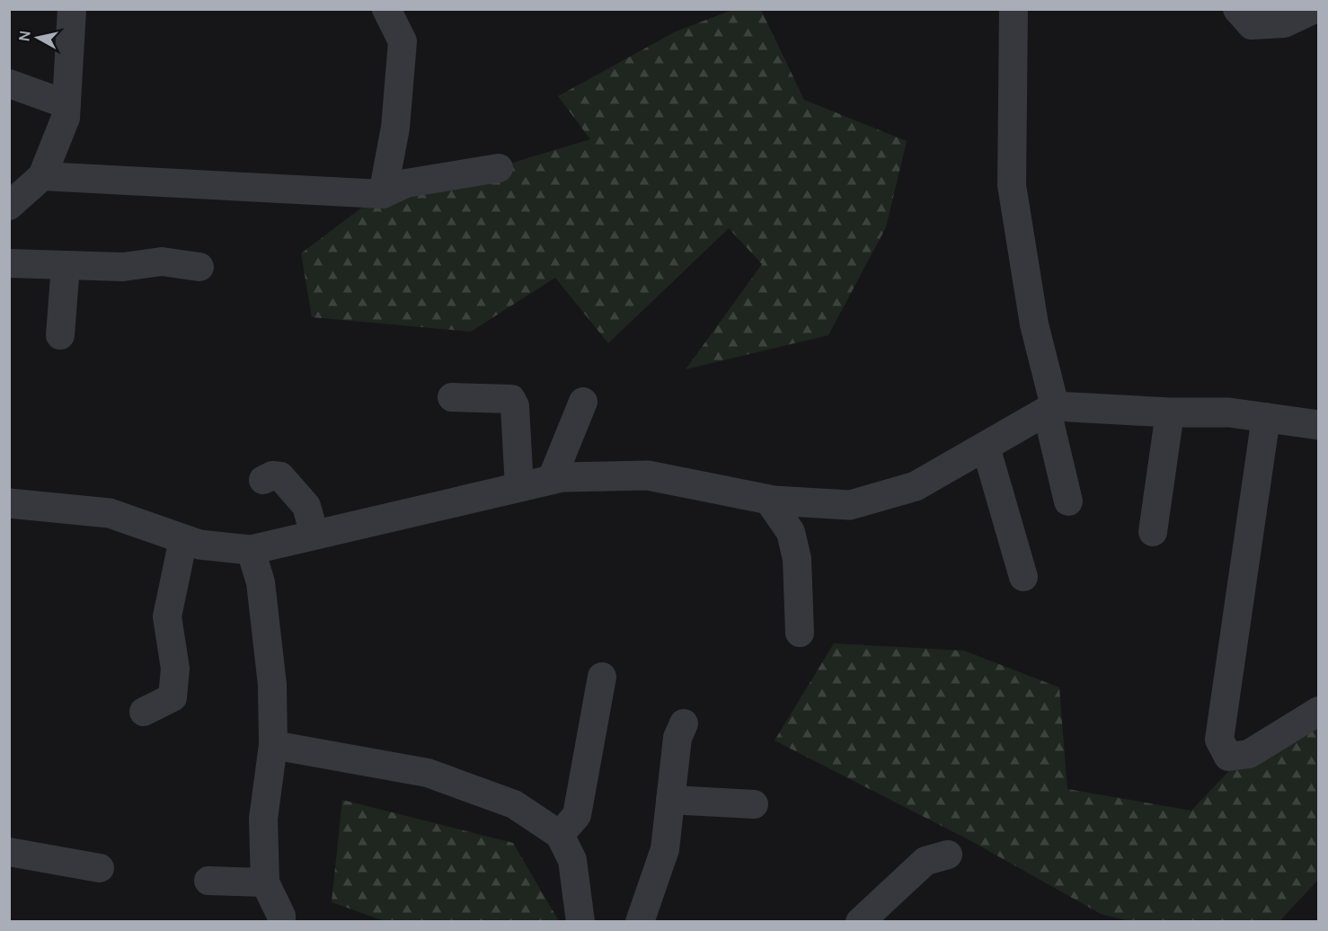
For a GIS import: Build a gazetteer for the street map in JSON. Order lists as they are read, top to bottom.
{
  "north": "left"
}
